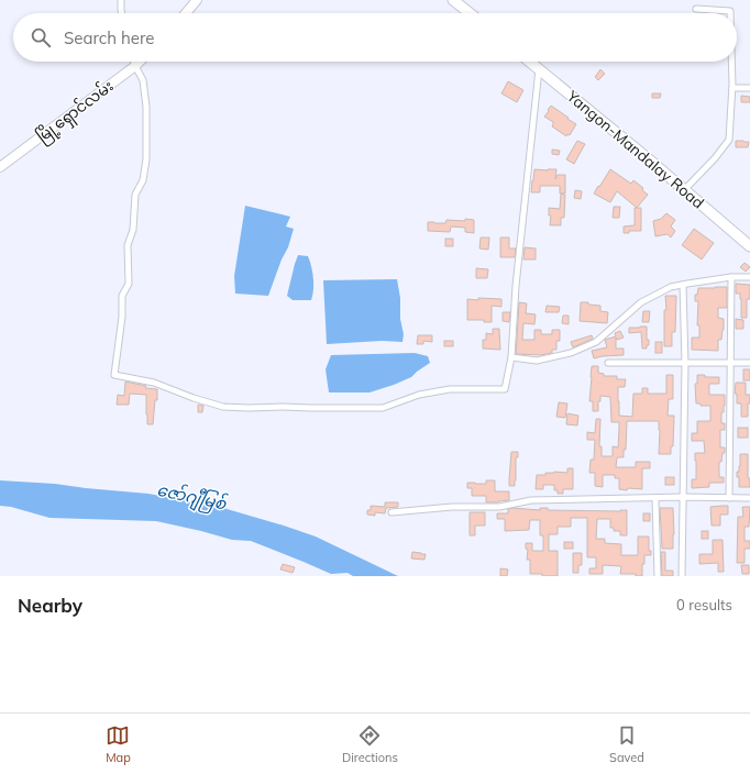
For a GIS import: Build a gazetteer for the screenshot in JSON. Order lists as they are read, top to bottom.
{
  "streets": {
    "highway": ["Yangon-Mandalay Road"],
    "main road": ["မြို့ရှောင်လမ်း"]
  },
  "water": ["ဇော်ဂျီမြစ်"],
  "page": {
    "search": "Search here",
    "heading": ["Nearby", "0 results"],
    "nav": ["Map", "Directions", "Saved"]
  }
}
